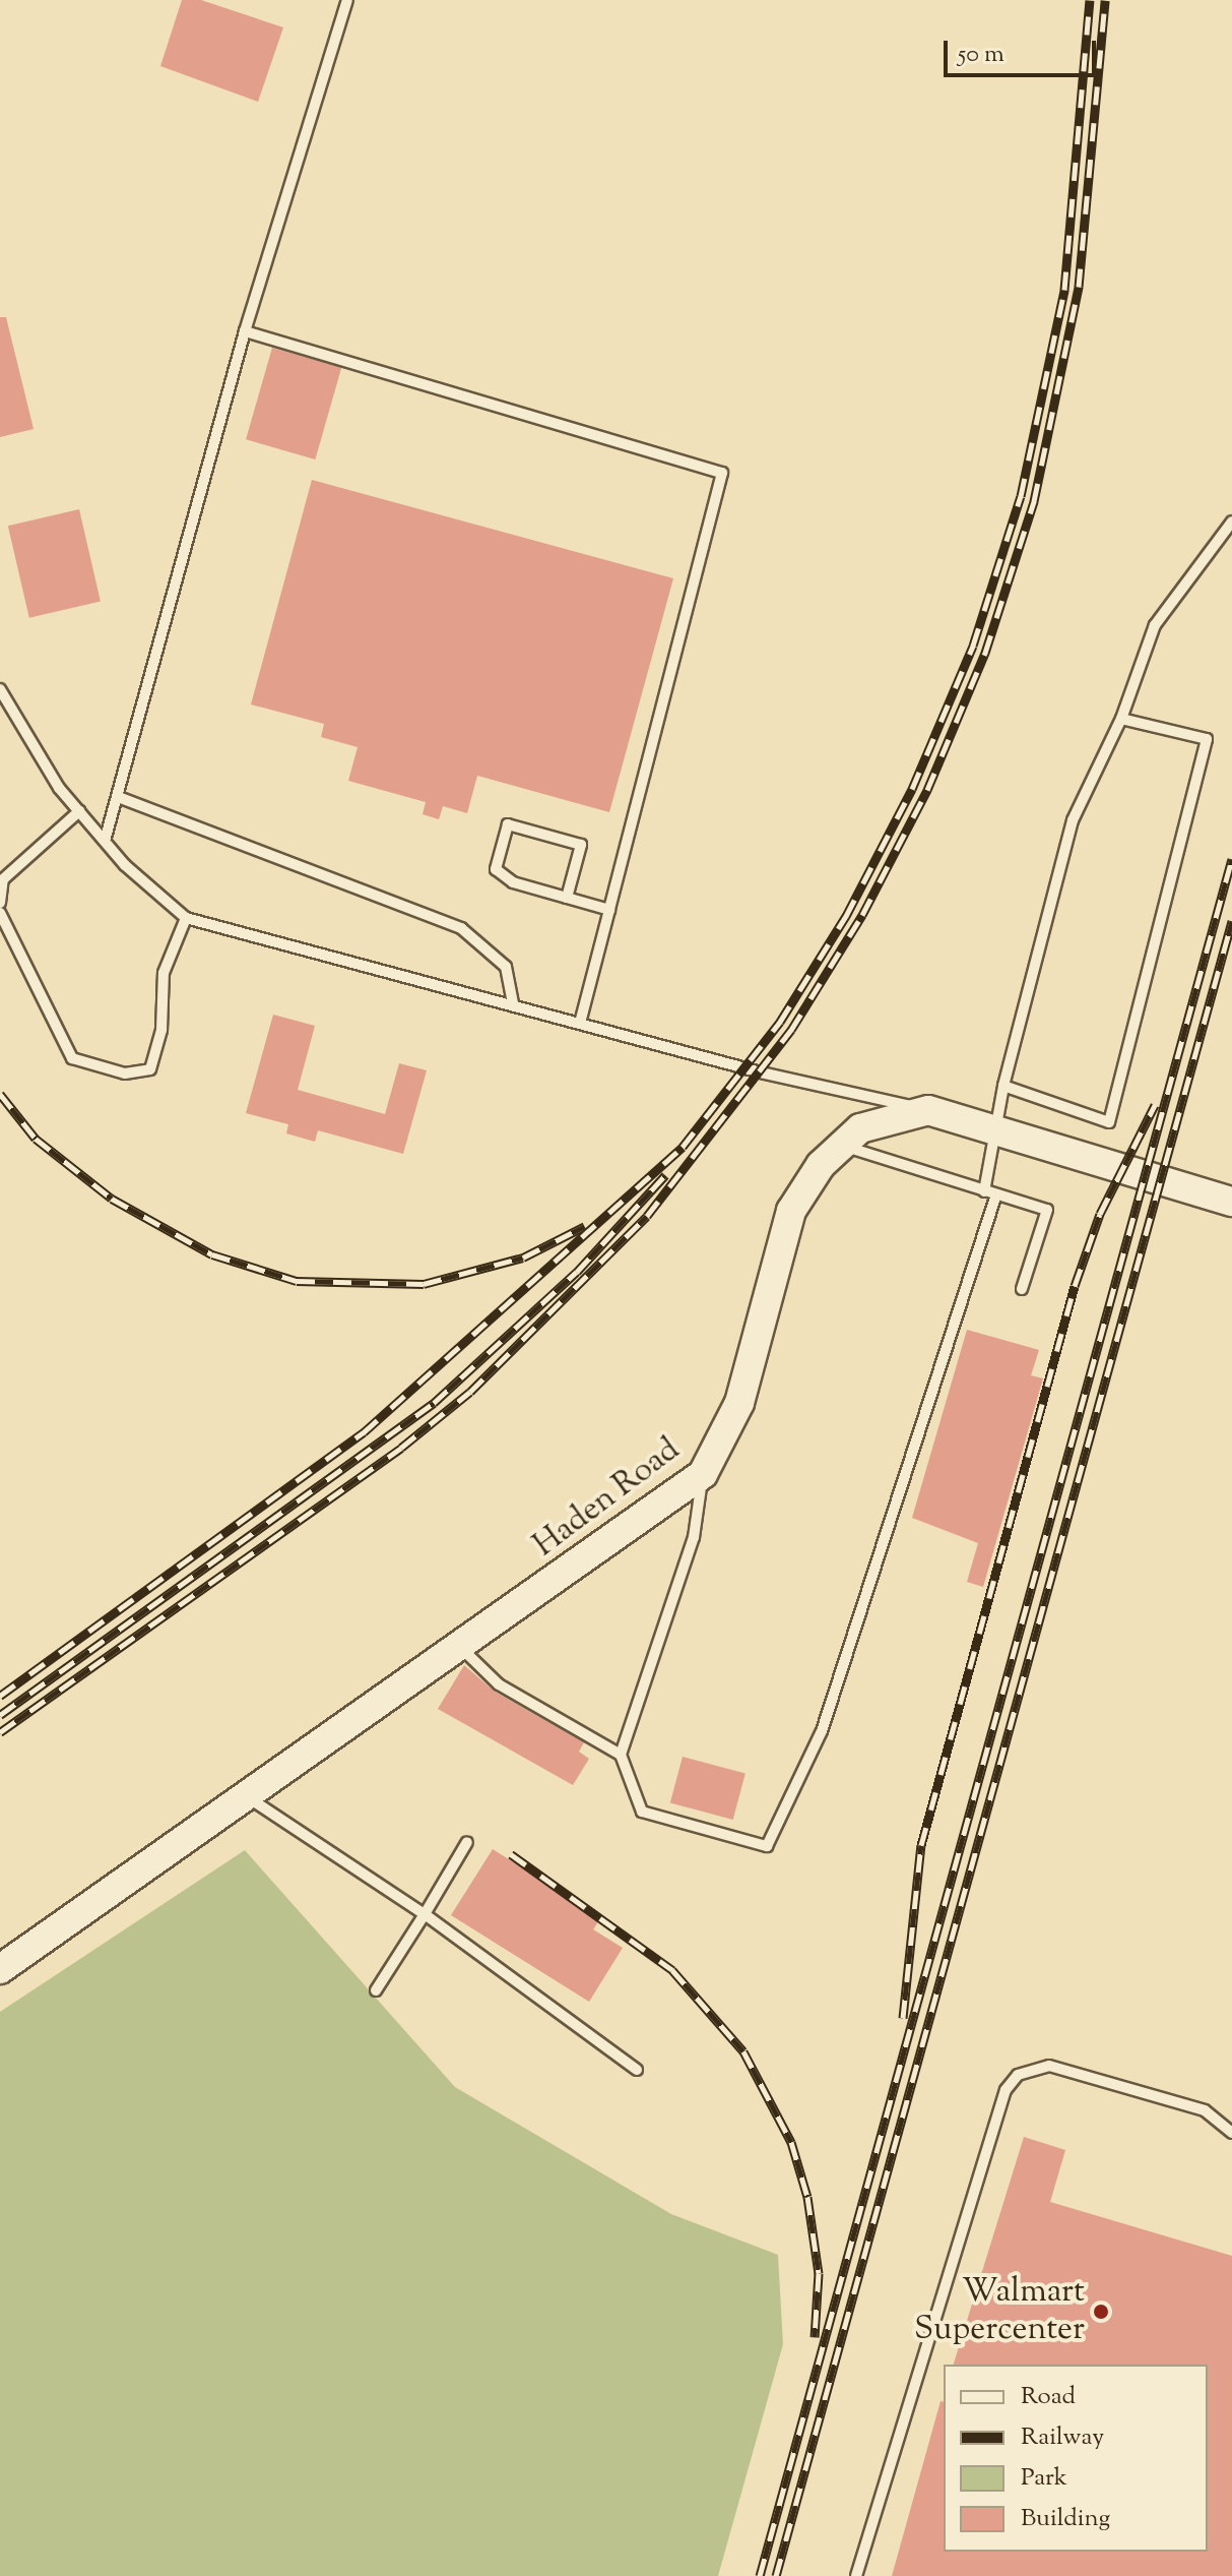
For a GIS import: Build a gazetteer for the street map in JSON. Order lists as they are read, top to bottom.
{
  "streets": {
    "street": ["Haden Road"]
  },
  "places": ["Walmart Supercenter"],
  "legend": [
    "Road",
    "Railway",
    "Park",
    "Building"
  ],
  "scale_bar": "50 m"
}
